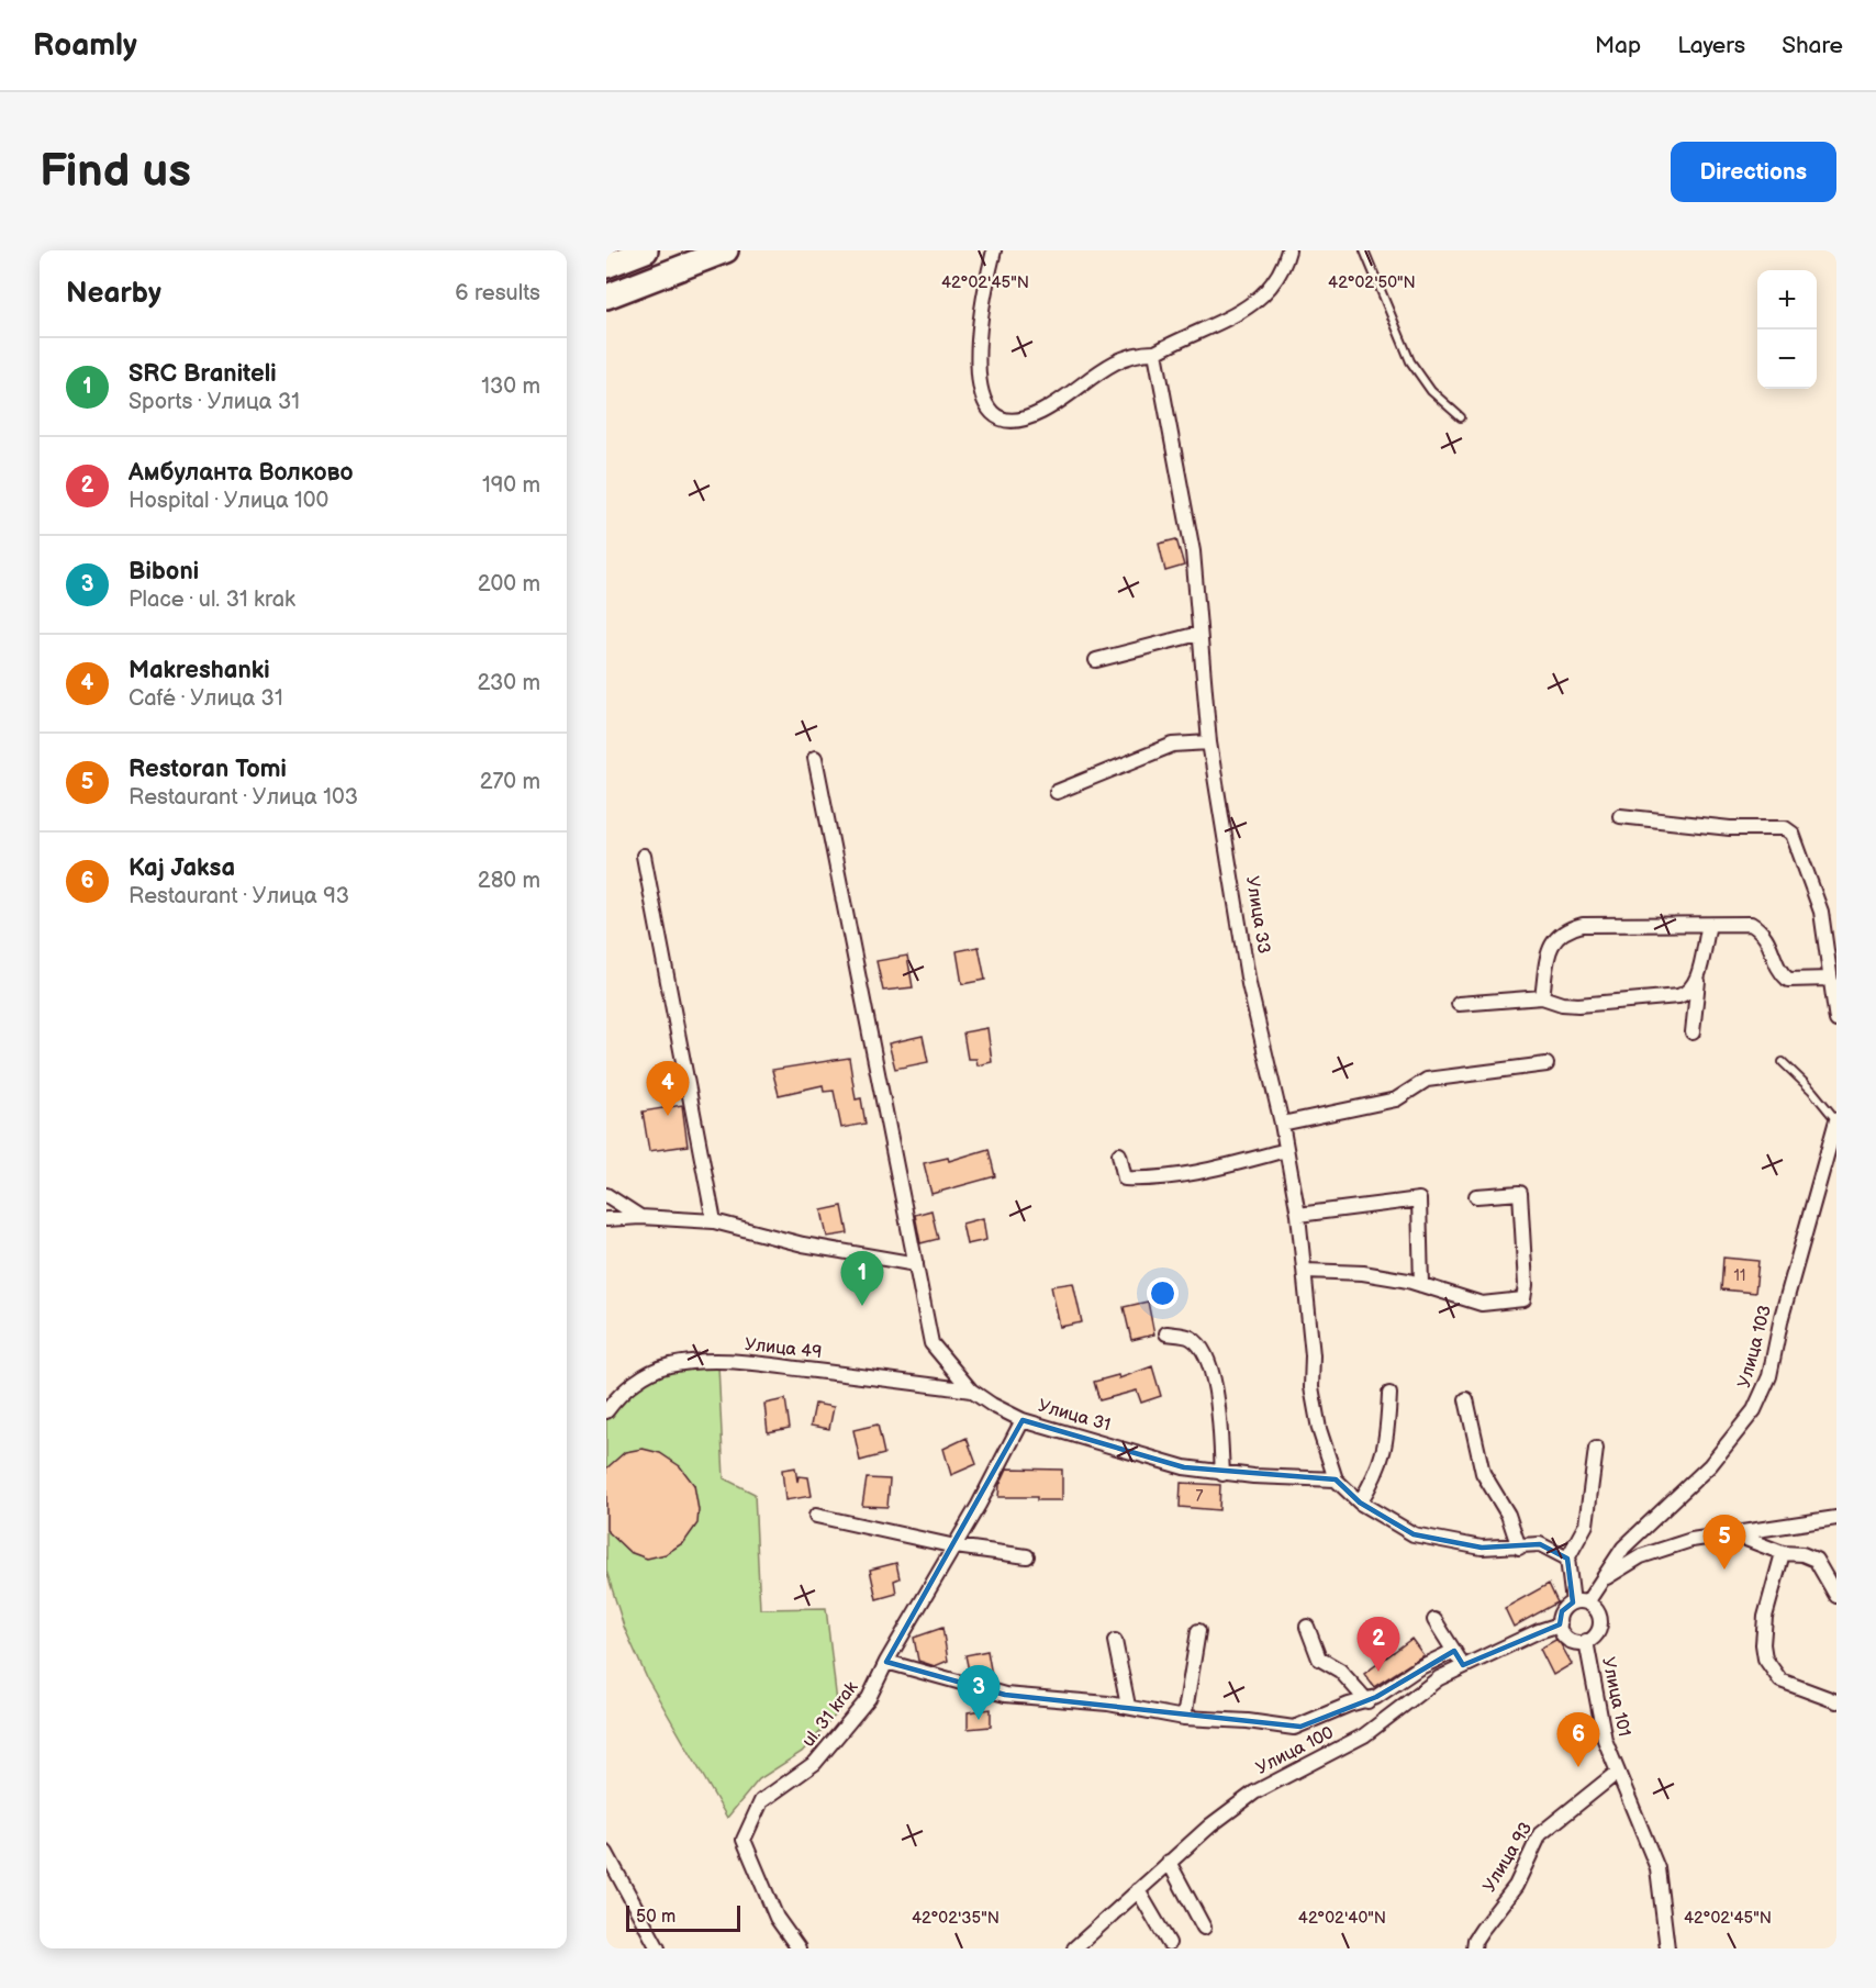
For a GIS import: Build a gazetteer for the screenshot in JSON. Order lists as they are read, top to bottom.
{
  "streets": {
    "street": [
      "Улица 33",
      "Улица 103",
      "Улица 49",
      "Улица 31",
      "Улица 101",
      "ul. 31 krak",
      "Улица 100",
      "Улица 93"
    ]
  },
  "crossings": [
    ["Улица 33", "Улица 31"],
    ["Улица 103", "Улица 101"],
    ["Улица 103", "Улица 100"],
    ["Улица 49", "Улица 31"],
    ["Улица 31", "ul. 31 krak"],
    ["Улица 101", "Улица 100"],
    ["Улица 101", "Улица 93"]
  ],
  "house_numbers": ["11", "7"],
  "scale_bar": "50 m",
  "page": {
    "header": "Roamly",
    "nav": ["Map", "Layers", "Share"],
    "buttons": "Directions",
    "title": "Find us",
    "heading": ["Nearby", "6 results"],
    "map_buttons": ["+", "−"],
    "list": [
      {
        "mark": "1",
        "name": "SRC Braniteli",
        "note": "Sports · Улица 31",
        "value": "130 m"
      },
      {
        "mark": "2",
        "name": "Амбуланта Волково",
        "note": "Hospital · Улица 100",
        "value": "190 m"
      },
      {
        "mark": "3",
        "name": "Biboni",
        "note": "Place · ul. 31 krak",
        "value": "200 m"
      },
      {
        "mark": "4",
        "name": "Makreshanki",
        "note": "Café · Улица 31",
        "value": "230 m"
      },
      {
        "mark": "5",
        "name": "Restoran Tomi",
        "note": "Restaurant · Улица 103",
        "value": "270 m"
      },
      {
        "mark": "6",
        "name": "Kaj Jaksa",
        "note": "Restaurant · Улица 93",
        "value": "280 m"
      }
    ],
    "pins": [
      "4",
      "1",
      "5",
      "2",
      "3",
      "6"
    ],
    "scale": "50 m"
  },
  "coordinates": [
    "42°02'45\"N",
    "42°02'50\"N",
    "42°02'35\"N",
    "42°02'40\"N"
  ]
}
